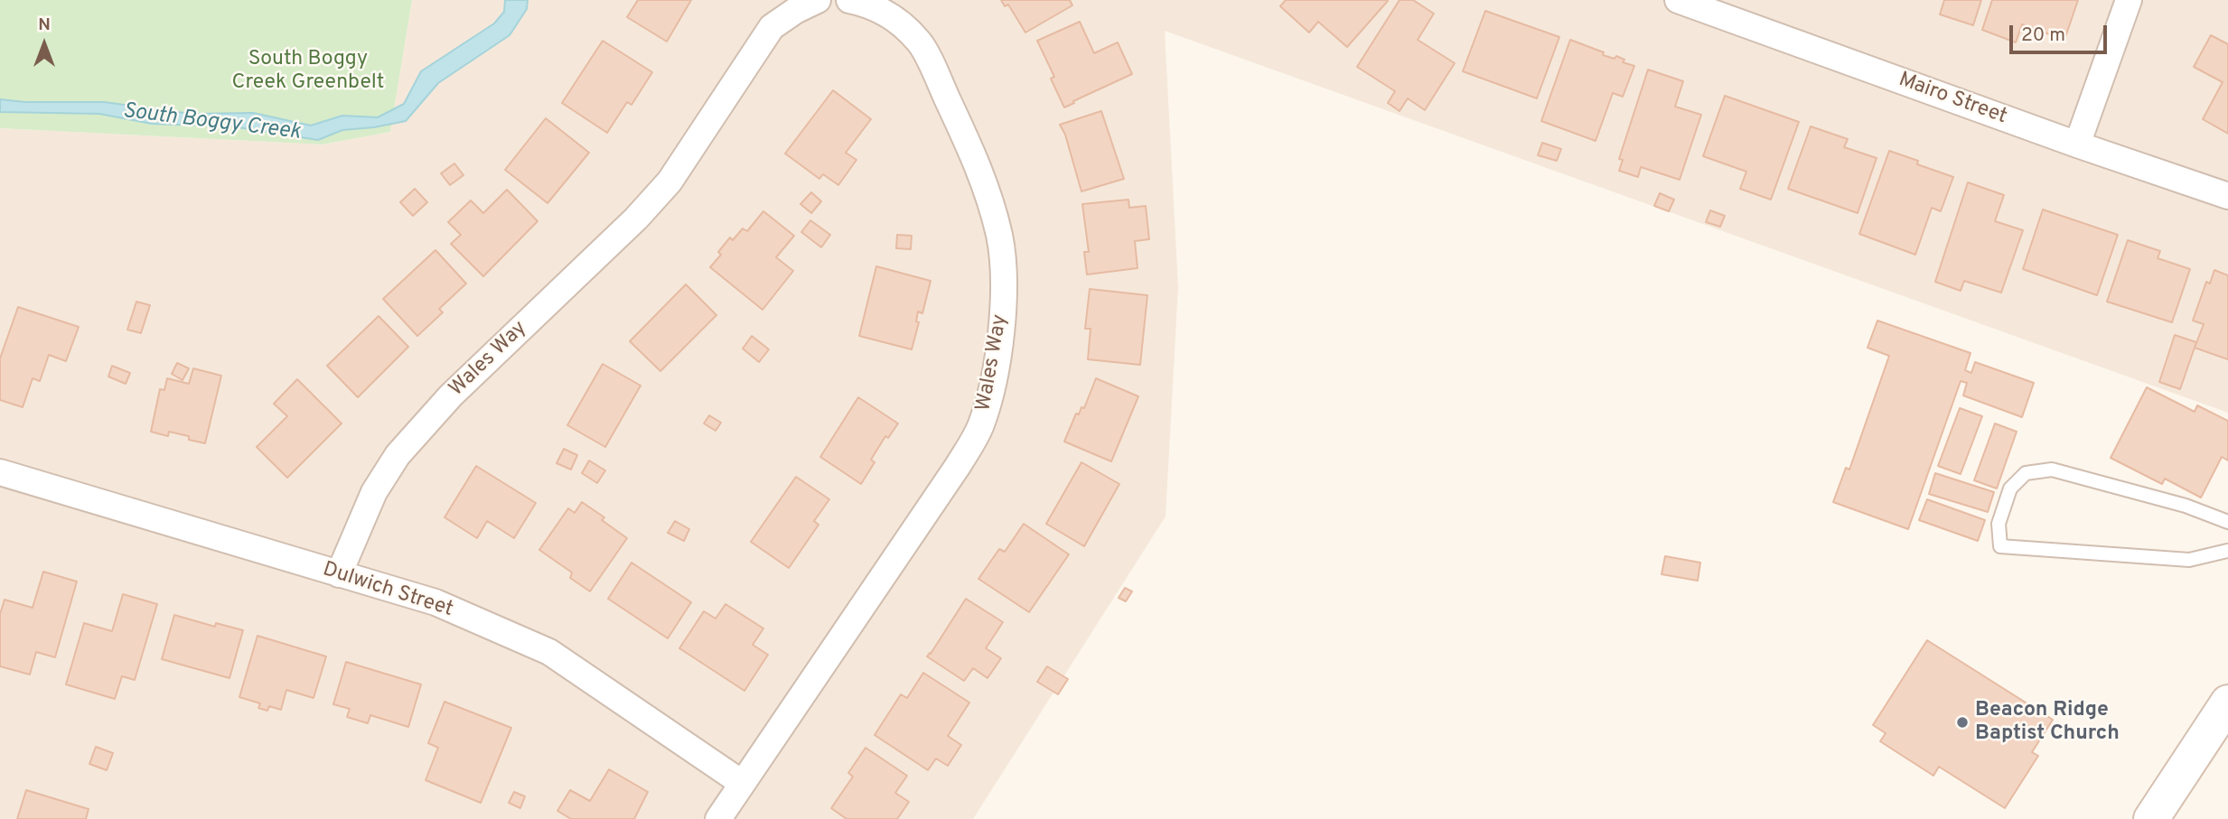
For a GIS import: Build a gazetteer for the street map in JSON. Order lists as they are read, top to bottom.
{
  "streets": {
    "street": ["Mairo Street", "Wales Way", "Dulwich Street"]
  },
  "crossings": [
    ["Wales Way", "Dulwich Street"]
  ],
  "water": ["South Boggy Creek"],
  "parks": ["South Boggy Creek Greenbelt"],
  "places": ["Beacon Ridge Baptist Church"],
  "scale_bar": "20 m",
  "north": "top"
}
